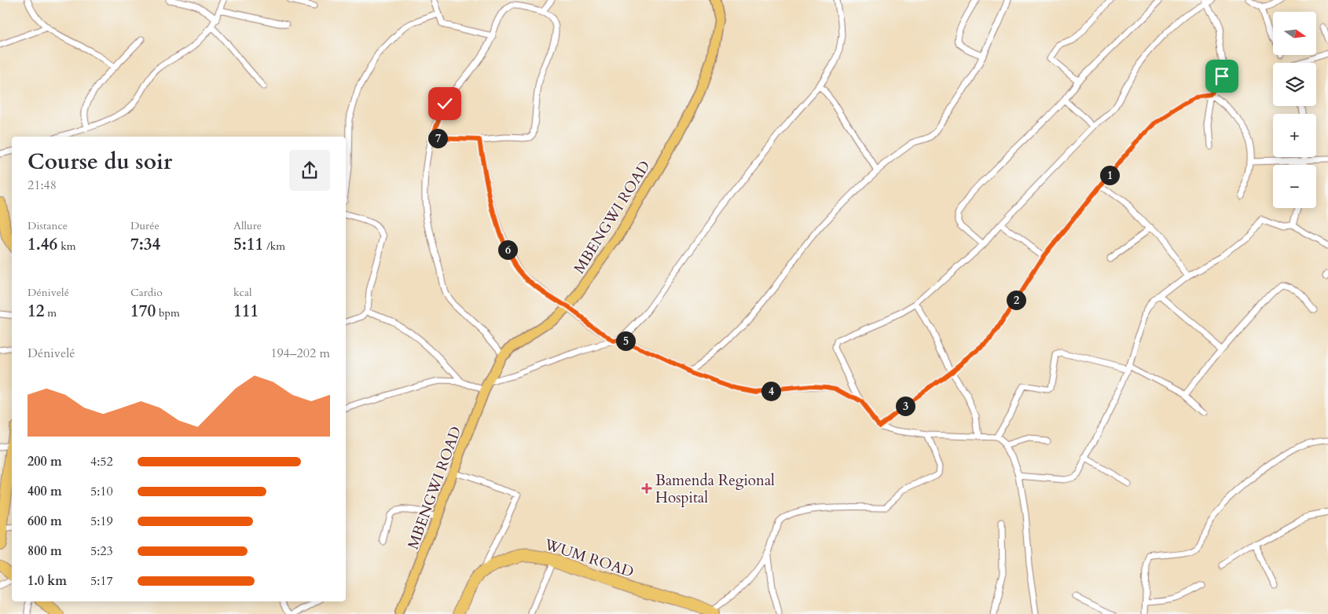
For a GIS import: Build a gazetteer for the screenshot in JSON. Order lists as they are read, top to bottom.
{
  "streets": {
    "highway": ["WUM ROAD"],
    "main road": ["MBENGWI ROAD"]
  },
  "places": {
    "health": ["Bamenda Regional Hospital"]
  },
  "north": "right",
  "page": {
    "map_buttons": ["+", "−"],
    "pins": [
      "7",
      "1",
      "6",
      "2",
      "5",
      "4",
      "3"
    ],
    "heading": ["Course du soir", "21:48"],
    "stats": [
      ["Distance", "1.46 km"],
      ["Durée", "7:34"],
      ["Allure", "5:11 /km"],
      ["Dénivelé", "12 m"],
      ["Cardio", "170 bpm"],
      ["kcal", "111"]
    ],
    "chart": ["Dénivelé", "194–202 m"],
    "list": [
      {
        "name": "200 m",
        "note": "4:52"
      },
      {
        "name": "400 m",
        "note": "5:10"
      },
      {
        "name": "600 m",
        "note": "5:19"
      },
      {
        "name": "800 m",
        "note": "5:23"
      },
      {
        "name": "1.0 km",
        "note": "5:17"
      }
    ]
  }
}
